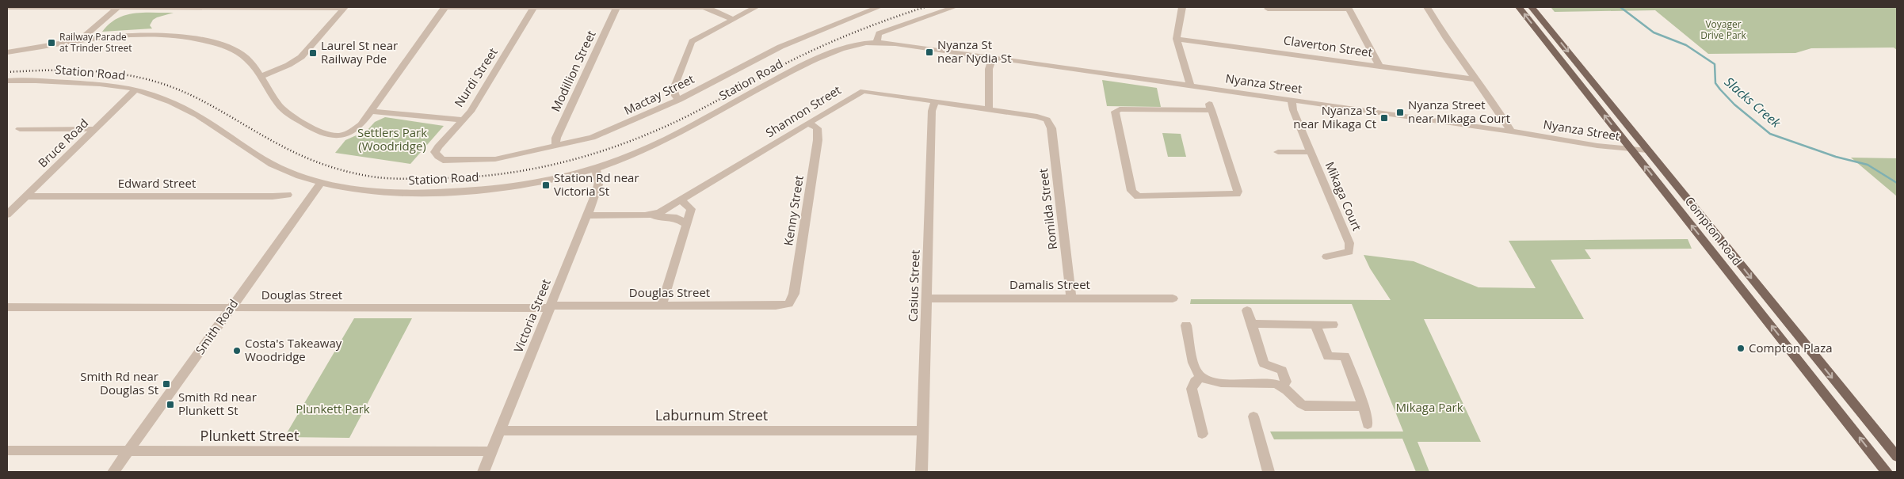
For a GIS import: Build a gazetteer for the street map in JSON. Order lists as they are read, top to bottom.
{
  "streets": {
    "main road": ["Compton Road"],
    "street": [
      "Claverton Street",
      "Modillion Street",
      "Station Road",
      "Nurdi Street",
      "Nyanza Street",
      "Mactay Street",
      "Shannon Street",
      "Bruce Road",
      "Edward Street",
      "Mikaga Court",
      "Romilda Street",
      "Kenny Street",
      "Damalis Street",
      "Casius Street",
      "Douglas Street",
      "Victoria Street",
      "Smith Road",
      "Laburnum Street",
      "Plunkett Street"
    ]
  },
  "crossings": [
    ["Modillion Street", "Mactay Street"],
    ["Station Road", "Nyanza Street"],
    ["Station Road", "Bruce Road"],
    ["Station Road", "Victoria Street"],
    ["Station Road", "Smith Road"],
    ["Nurdi Street", "Mactay Street"],
    ["Nyanza Street", "Mikaga Court"],
    ["Nyanza Street", "Compton Road"],
    ["Shannon Street", "Romilda Street"],
    ["Shannon Street", "Kenny Street"],
    ["Shannon Street", "Casius Street"],
    ["Shannon Street", "Victoria Street"],
    ["Bruce Road", "Edward Street"],
    ["Romilda Street", "Damalis Street"],
    ["Kenny Street", "Douglas Street"],
    ["Damalis Street", "Casius Street"],
    ["Casius Street", "Laburnum Street"],
    ["Douglas Street", "Victoria Street"],
    ["Douglas Street", "Smith Road"],
    ["Victoria Street", "Laburnum Street"],
    ["Victoria Street", "Plunkett Street"],
    ["Smith Road", "Plunkett Street"]
  ],
  "water": ["Slacks Creek"],
  "parks": [
    "Voyager Drive Park",
    "Settlers Park (Woodridge)",
    "Mikaga Park",
    "Plunkett Park"
  ],
  "places": {
    "transit": [
      "Railway Parade at Trinder Street",
      "Nyanza St near Nydia St",
      "Laurel St near Railway Pde",
      "Nyanza Street near Mikaga Court",
      "Nyanza St near Mikaga Ct",
      "Station Rd near Victoria St",
      "Smith Rd near Douglas St",
      "Smith Rd near Plunkett St"
    ],
    "other": ["Compton Plaza", "Costa's Takeaway Woodridge"]
  }
}
